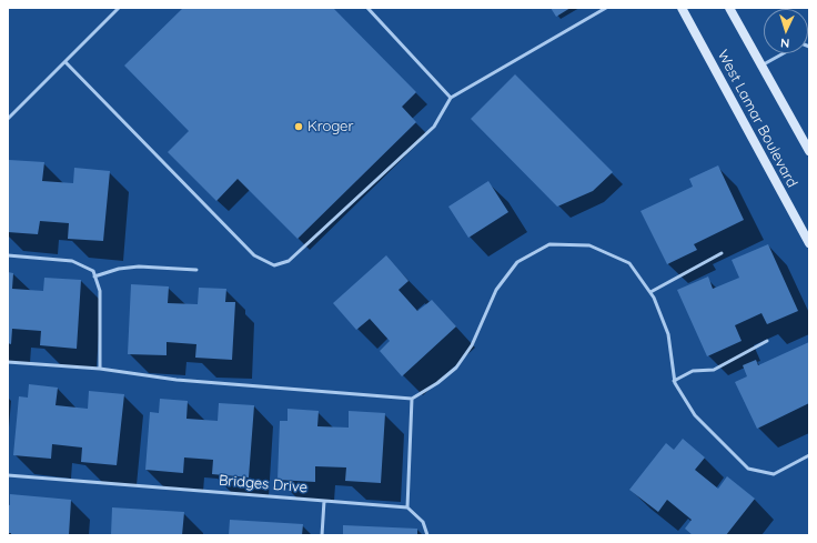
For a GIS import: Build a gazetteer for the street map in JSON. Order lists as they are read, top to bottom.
{
  "streets": {
    "main road": ["West Lamar Boulevard"],
    "lane": ["Bridges Drive"]
  },
  "places": ["Kroger"],
  "north": "bottom"
}
